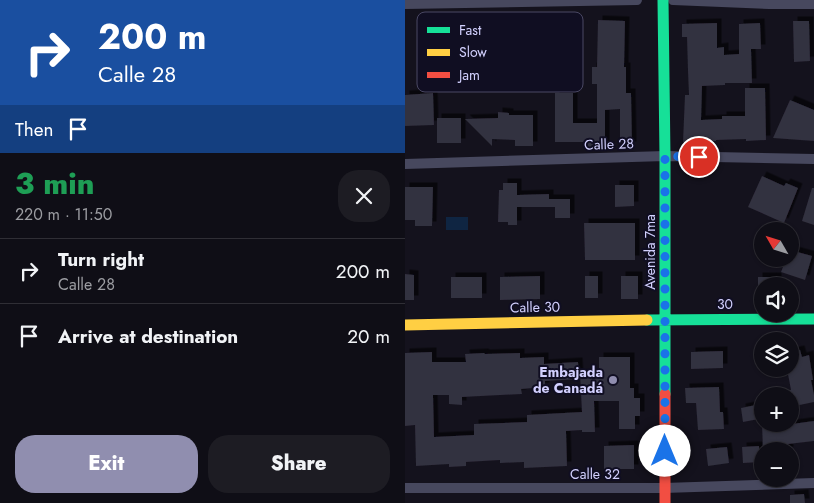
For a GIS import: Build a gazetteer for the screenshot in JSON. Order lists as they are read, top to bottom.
{
  "streets": {
    "main road": ["Avenida 7ma", "30", "Calle 30"],
    "street": ["Calle 28", "Calle 32"]
  },
  "crossings": [
    ["Calle 28", "Avenida 7ma"],
    ["Avenida 7ma", "30"],
    ["Avenida 7ma", "Calle 30"],
    ["Avenida 7ma", "Calle 32"],
    ["30", "Calle 30"]
  ],
  "places": ["Embajada de Canadá"],
  "legend": ["Fast", "Slow", "Jam"],
  "north": "top left",
  "page": {
    "turn": ["200 m", "Calle 28"],
    "then": "Then",
    "heading": ["3 min", "220 m · 11:50"],
    "map_buttons": ["+", "−"],
    "list": [
      {
        "name": "Turn right",
        "note": "Calle 28",
        "value": "200 m"
      },
      {
        "name": "Arrive at destination",
        "value": "20 m"
      }
    ],
    "buttons": ["Exit", "Share"]
  }
}
